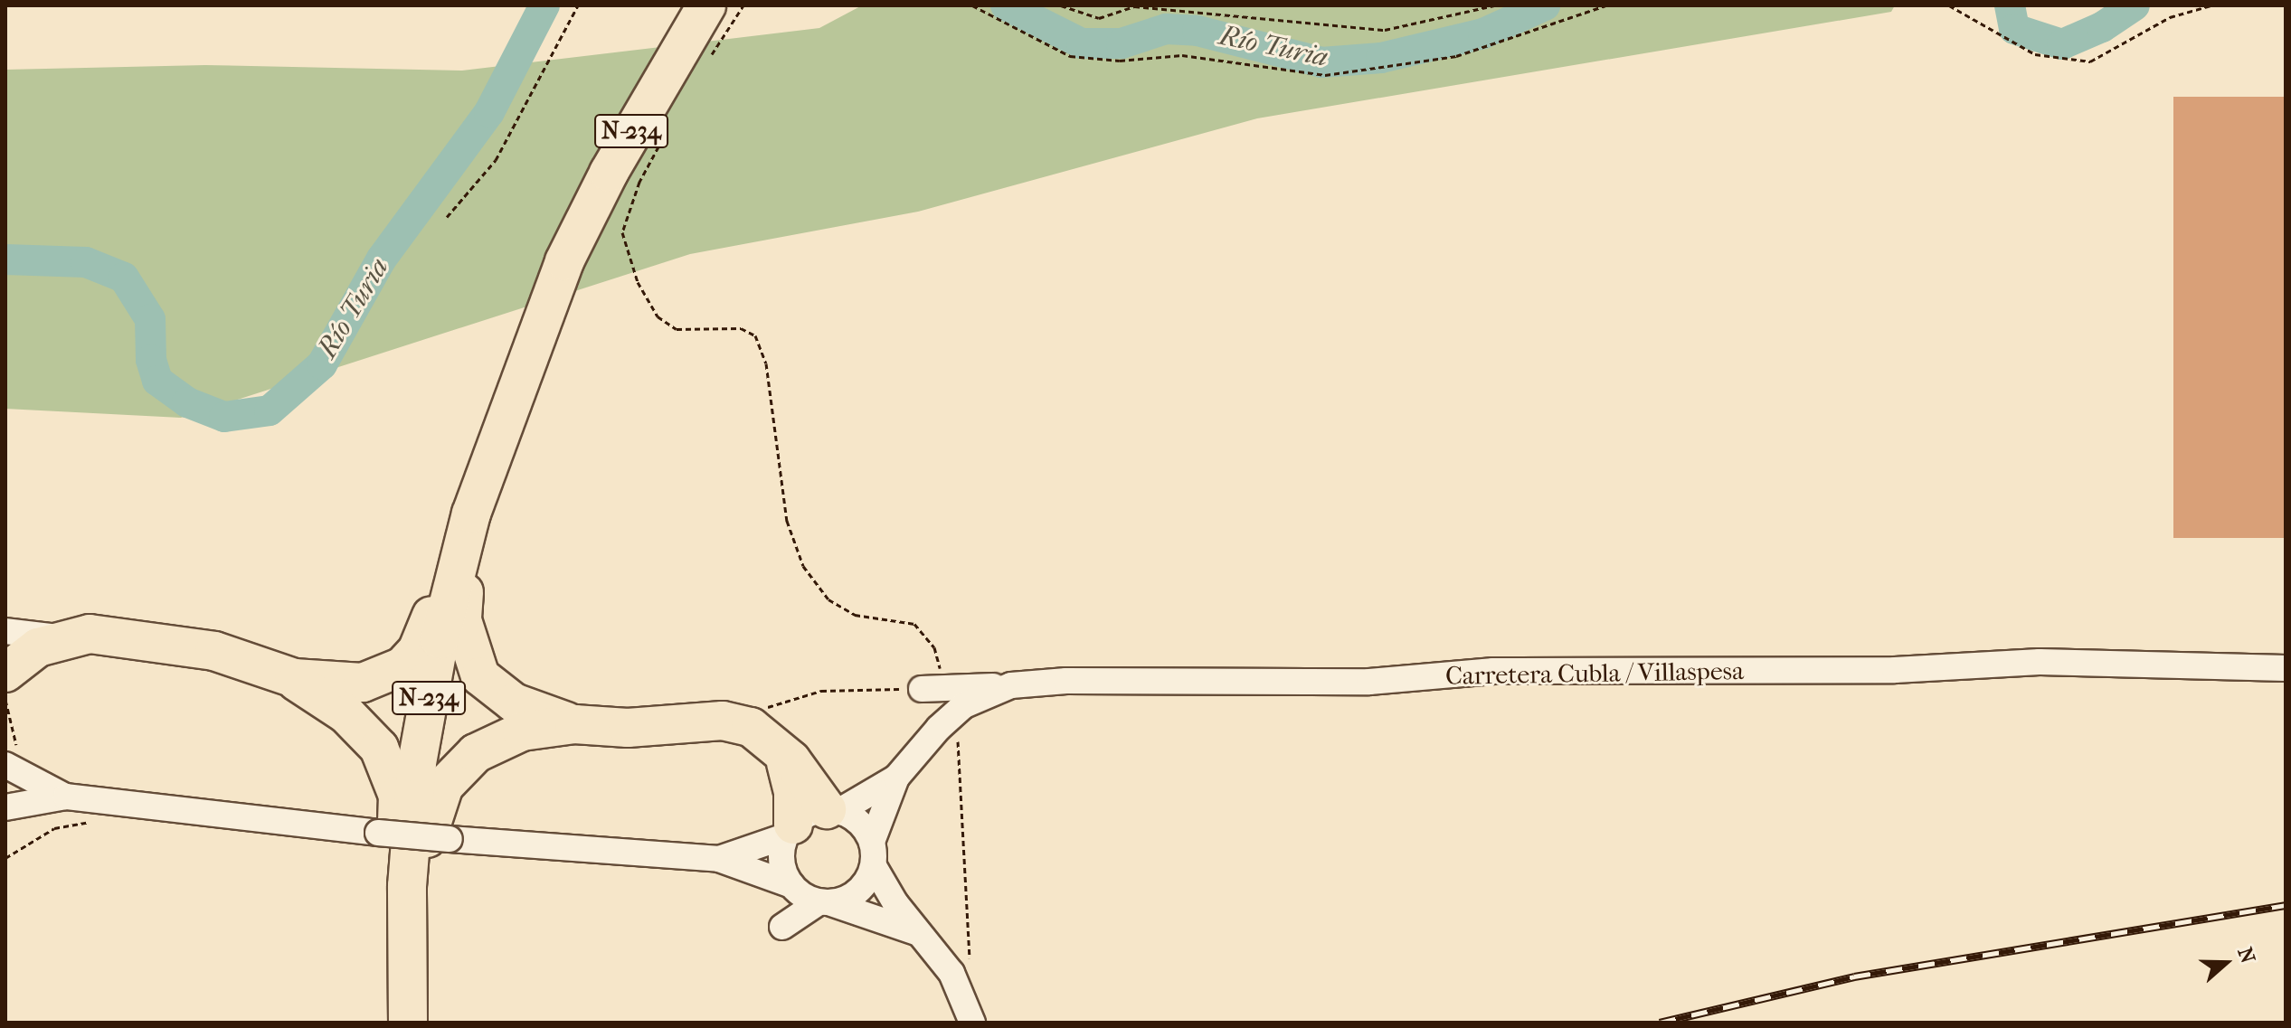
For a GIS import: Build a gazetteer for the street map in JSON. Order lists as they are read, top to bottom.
{
  "streets": {
    "highway": ["N-234"],
    "street": ["Carretera Cubla / Villaspesa"]
  },
  "water": ["Río Turia"],
  "north": "right"
}
